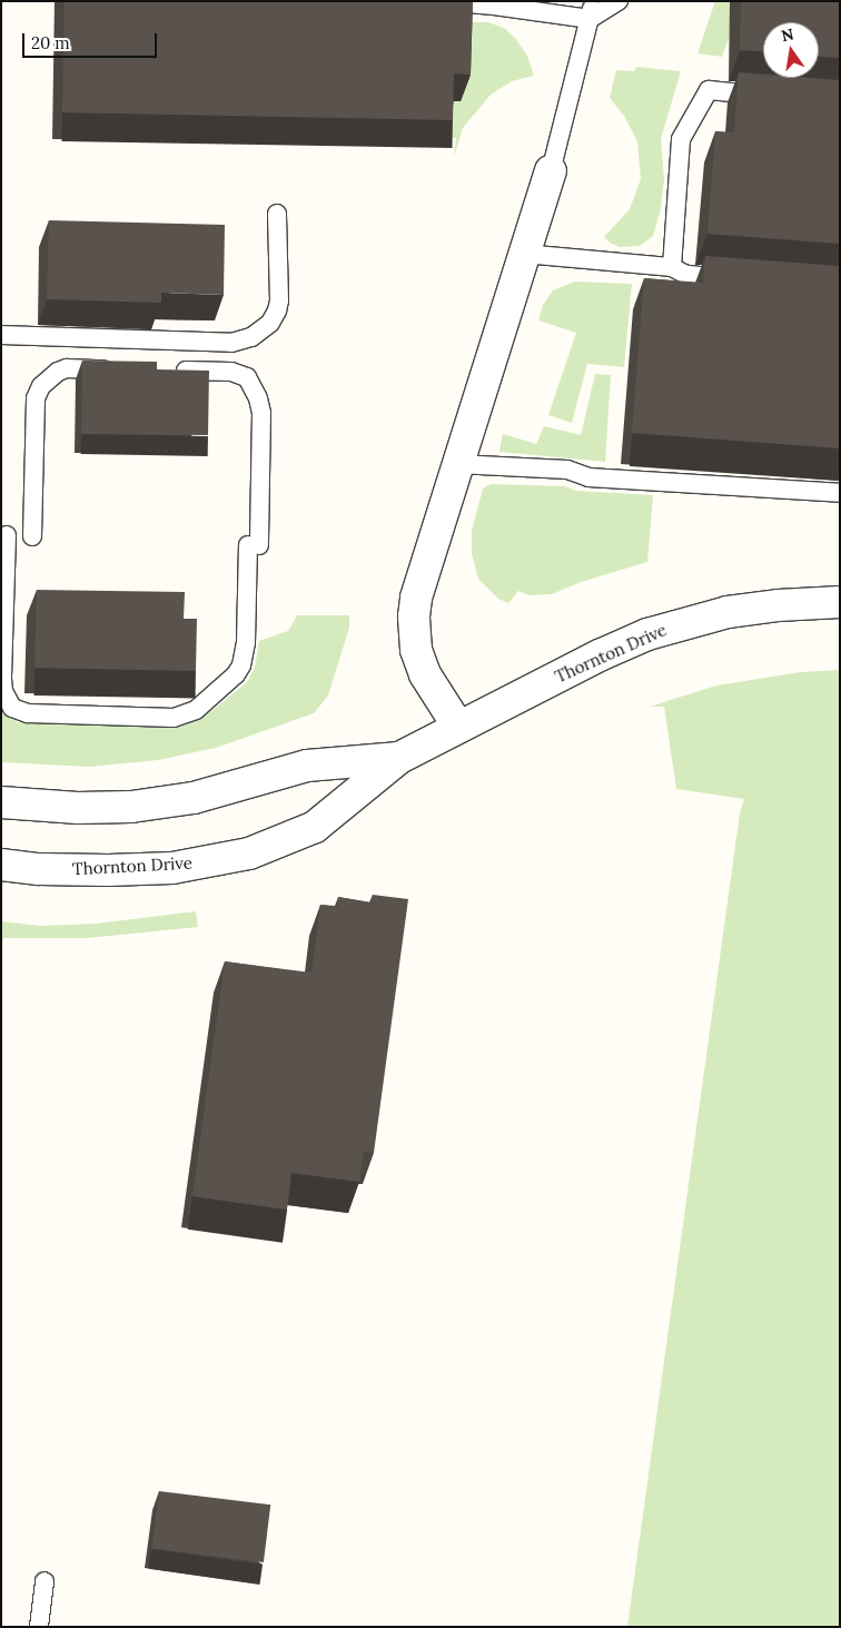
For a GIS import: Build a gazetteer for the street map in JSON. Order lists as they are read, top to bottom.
{
  "streets": {
    "street": ["Thornton Drive"]
  },
  "scale_bar": "20 m",
  "north": "top"
}
